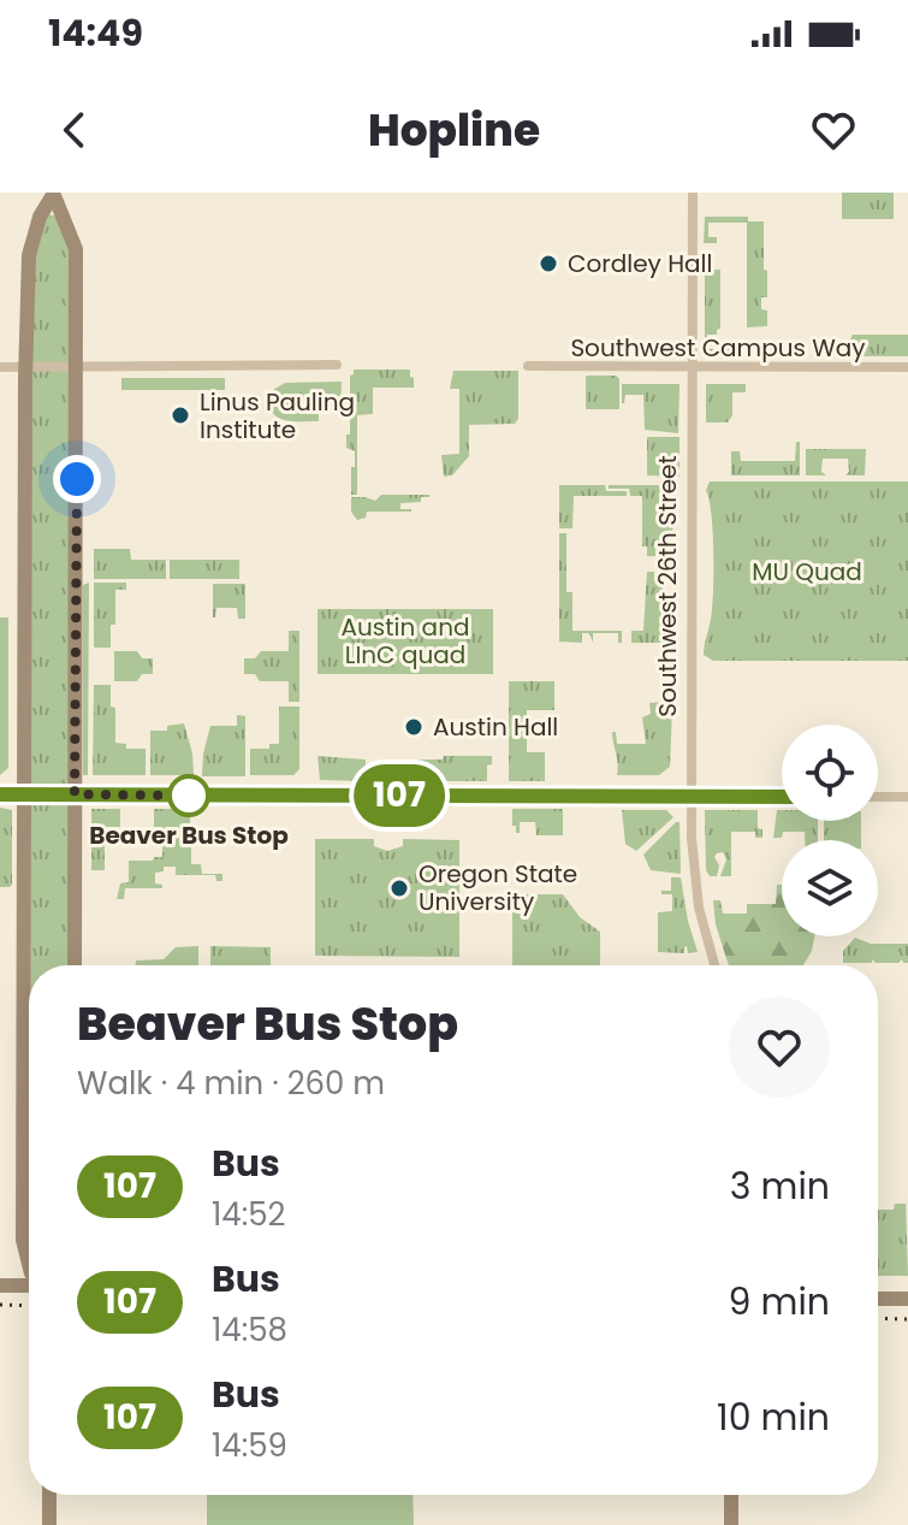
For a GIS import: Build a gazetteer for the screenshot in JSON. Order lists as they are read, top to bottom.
{
  "streets": {
    "street": ["Southwest Campus Way", "Southwest 26th Street"]
  },
  "crossings": [
    ["Southwest Campus Way", "Southwest 26th Street"]
  ],
  "parks": ["MU Quad", "Austin and LInC quad"],
  "places": [
    "Cordley Hall",
    "Linus Pauling Institute",
    "Austin Hall",
    "Beaver Bus Stop",
    "Oregon State University"
  ],
  "lines": ["bus line 107"],
  "page": {
    "status": "14:49",
    "header": "Hopline",
    "on_map": "107",
    "heading": ["Beaver Bus Stop", "Walk · 4 min · 260 m"],
    "list": [
      {
        "mark": "107",
        "name": "Bus",
        "note": "14:52",
        "value": "3 min"
      },
      {
        "mark": "107",
        "name": "Bus",
        "note": "14:58",
        "value": "9 min"
      },
      {
        "mark": "107",
        "name": "Bus",
        "note": "14:59",
        "value": "10 min"
      }
    ]
  }
}
